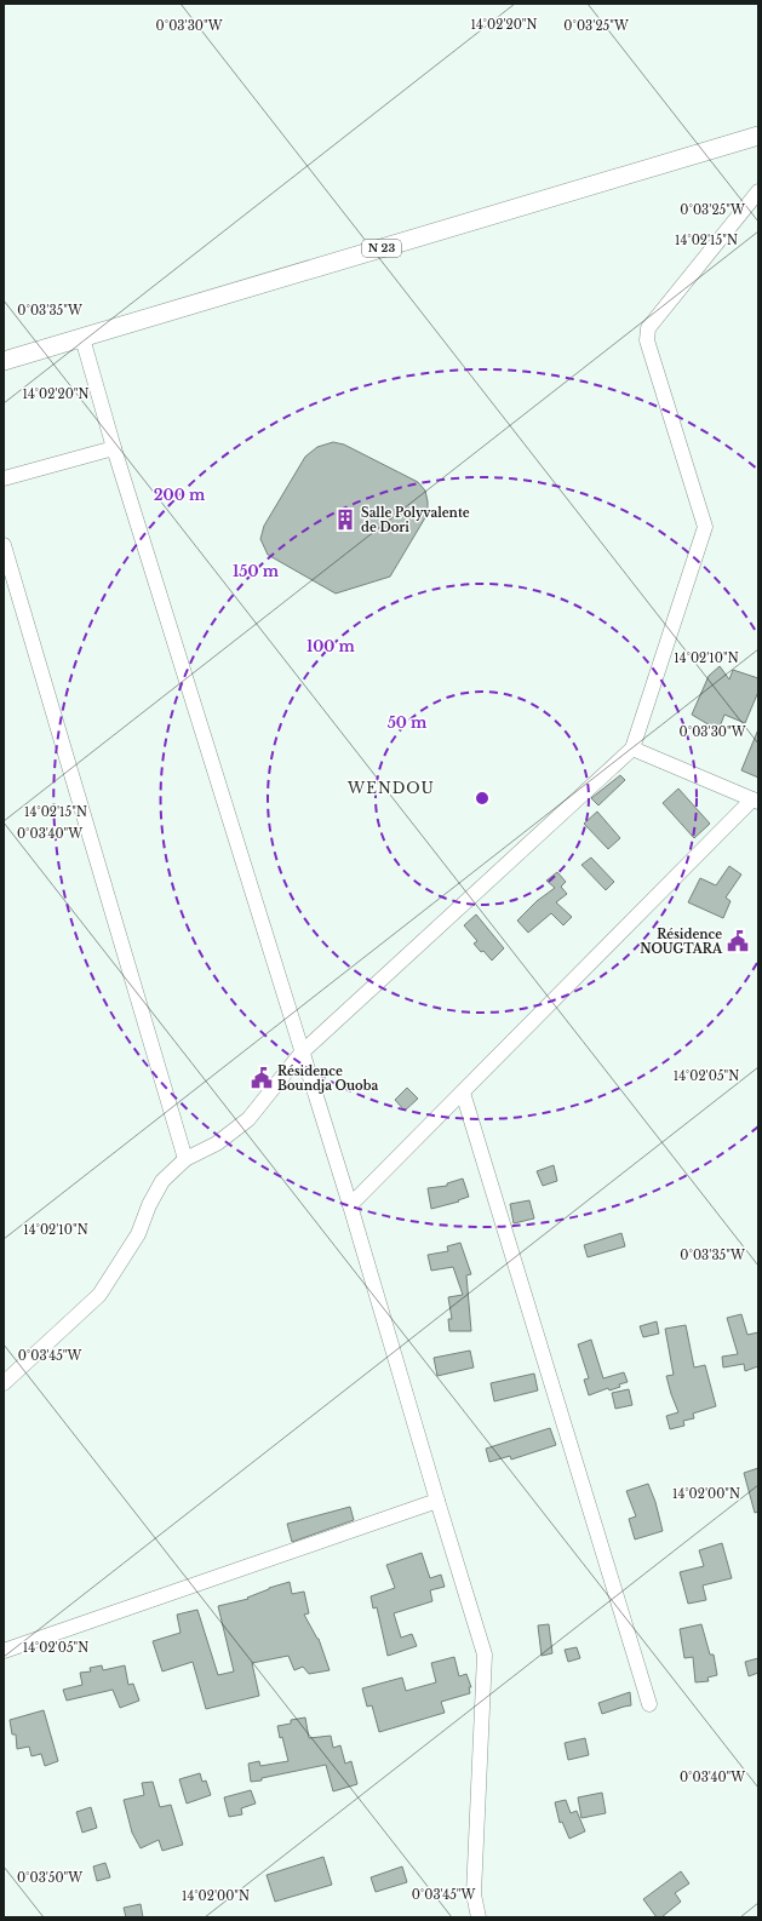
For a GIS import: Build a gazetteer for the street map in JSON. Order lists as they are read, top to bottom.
{
  "streets": {
    "main road": ["N 23"]
  },
  "districts": ["WENDOU"],
  "places": {
    "building": ["Salle Polyvalente de Dori"],
    "public building": ["Résidence NOUGTARA", "Résidence Boundja Ouoba"]
  },
  "coordinates": [
    "14°02'20\"N",
    "0°03'25\"W",
    "0°03'30\"W",
    "14°02'15\"N",
    "0°03'35\"W",
    "14°02'10\"N",
    "0°03'40\"W",
    "14°02'05\"N",
    "0°03'45\"W",
    "14°02'00\"N",
    "0°03'50\"W"
  ],
  "rings": [
    "200 m",
    "150 m",
    "100 m",
    "50 m"
  ]
}
